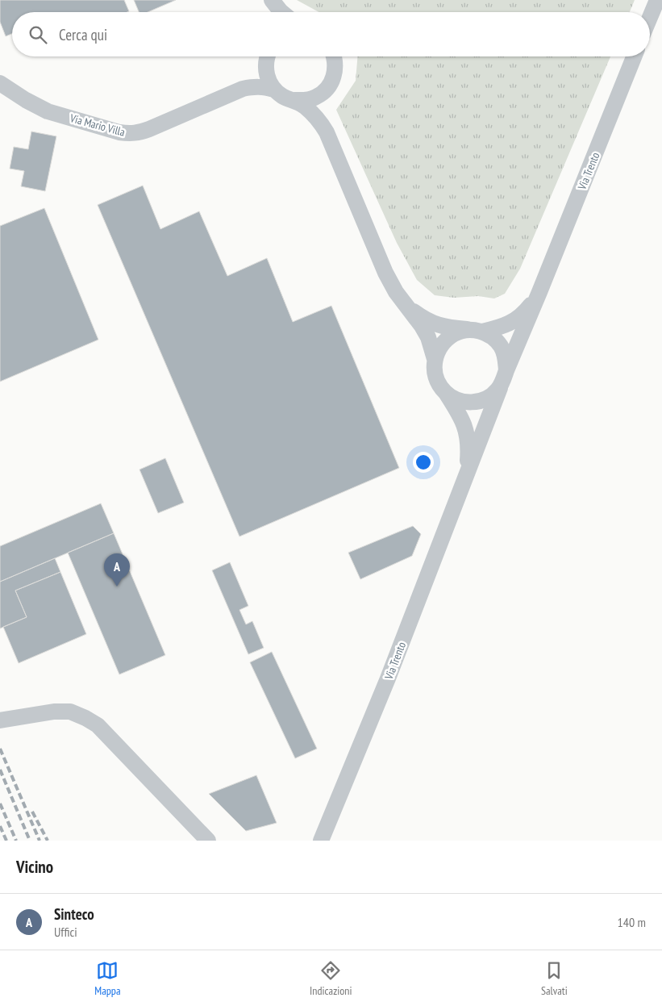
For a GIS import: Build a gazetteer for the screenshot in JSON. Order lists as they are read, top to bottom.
{
  "streets": {
    "street": ["Via Mario Villa", "Via Trento"]
  },
  "page": {
    "search": "Cerca qui",
    "pins": "A",
    "heading": "Vicino",
    "list": [
      {
        "mark": "A",
        "name": "Sinteco",
        "note": "Uffici",
        "value": "140 m"
      }
    ],
    "nav": ["Mappa", "Indicazioni", "Salvati"]
  }
}
